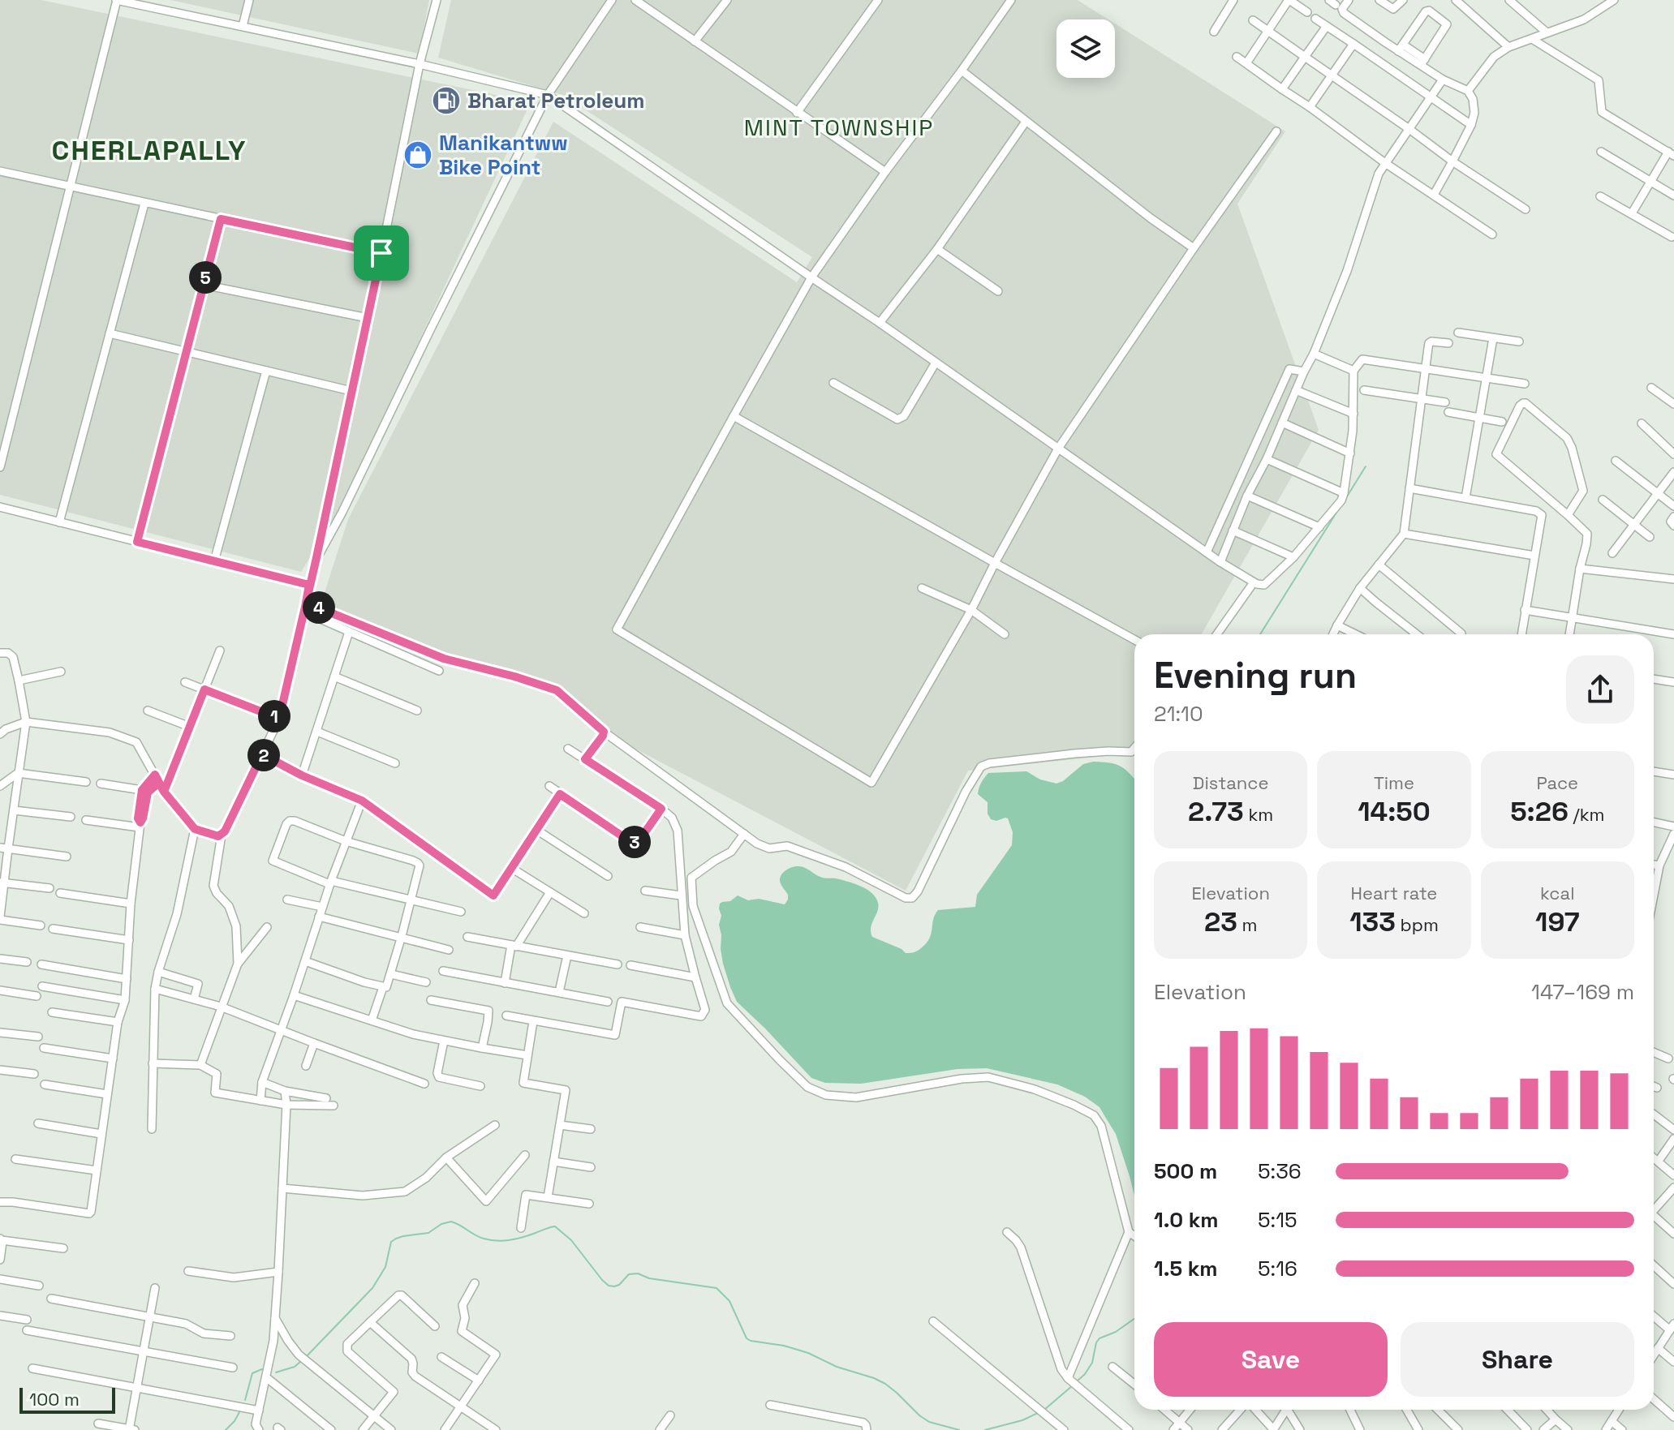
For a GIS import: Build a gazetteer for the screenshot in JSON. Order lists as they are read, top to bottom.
{
  "districts": ["MINT TOWNSHIP", "CHERLAPALLY"],
  "places": {
    "fuel station": ["Bharat Petroleum"],
    "shop": ["Manikantww Bike Point"]
  },
  "scale_bar": "100 m",
  "page": {
    "pins": [
      "5",
      "4",
      "1",
      "2",
      "3"
    ],
    "heading": ["Evening run", "21:10"],
    "stats": [
      ["Distance", "2.73 km"],
      ["Time", "14:50"],
      ["Pace", "5:26 /km"],
      ["Elevation", "23 m"],
      ["Heart rate", "133 bpm"],
      ["kcal", "197"]
    ],
    "chart": ["Elevation", "147–169 m"],
    "list": [
      {
        "name": "500 m",
        "note": "5:36"
      },
      {
        "name": "1.0 km",
        "note": "5:15"
      },
      {
        "name": "1.5 km",
        "note": "5:16"
      }
    ],
    "buttons": ["Save", "Share"],
    "scale": "100 m"
  }
}
